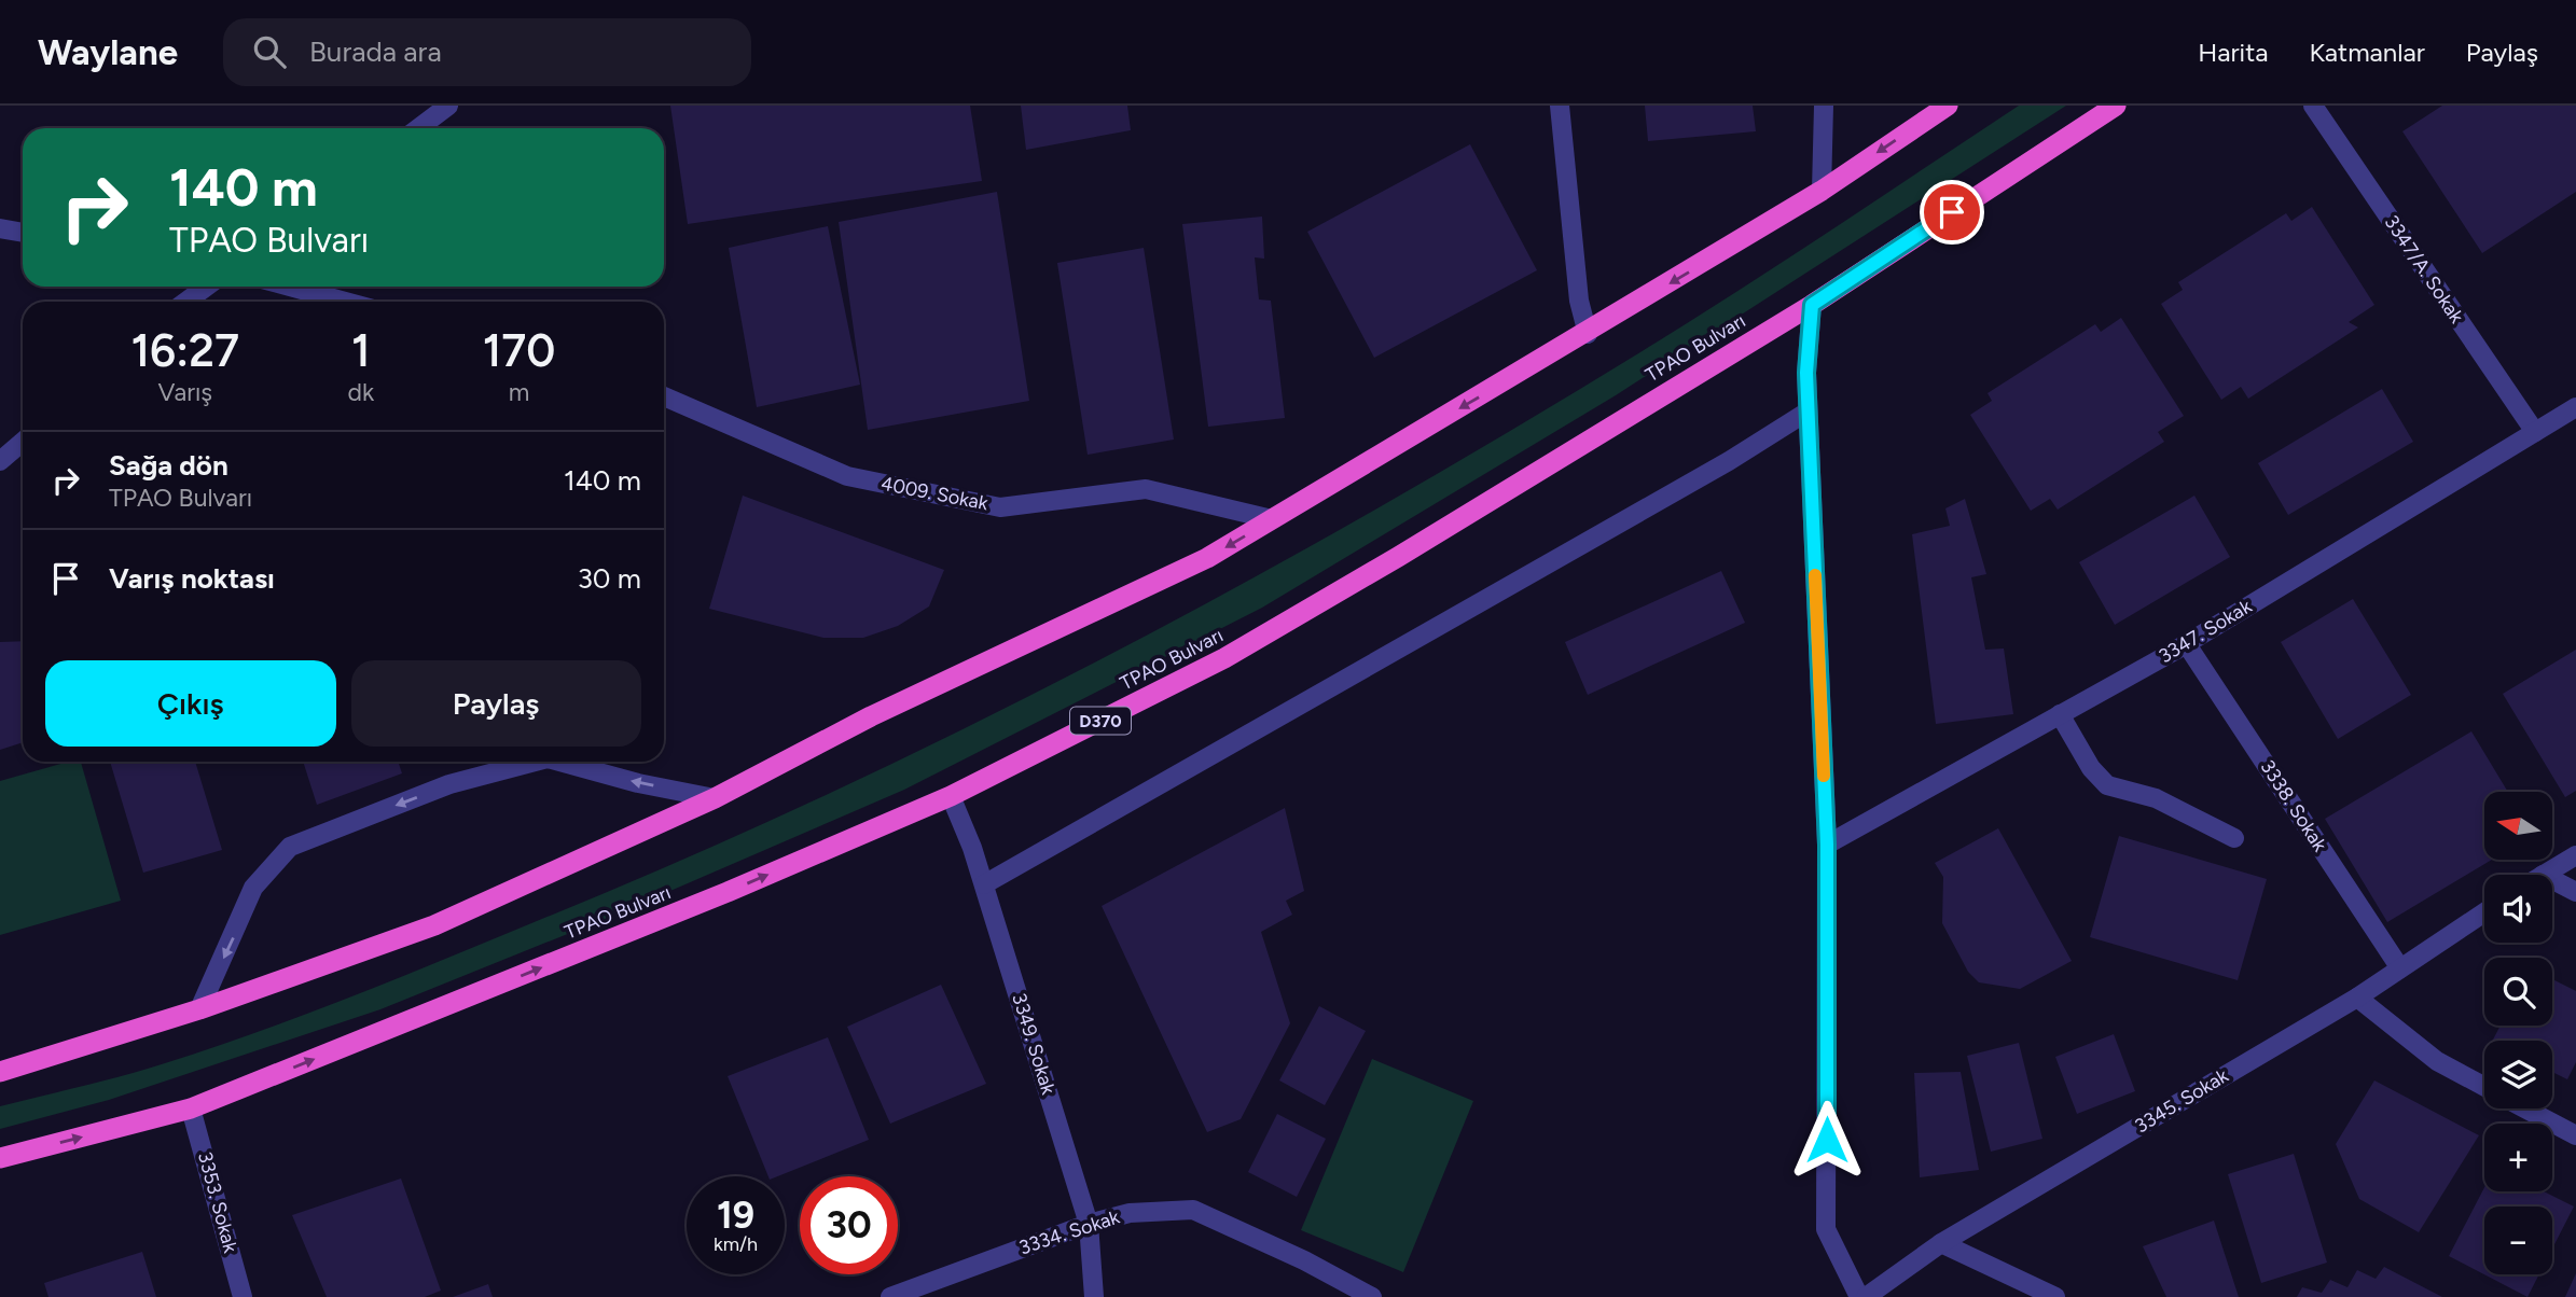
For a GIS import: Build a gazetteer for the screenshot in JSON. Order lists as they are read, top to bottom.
{
  "streets": {
    "highway": ["TPAO Bulvarı", "D370"],
    "street": [
      "3347/A. Sokak",
      "4009. Sokak",
      "3347. Sokak",
      "3338. Sokak",
      "3349. Sokak",
      "3345. Sokak",
      "3353. Sokak",
      "3334. Sokak"
    ]
  },
  "crossings": [
    ["3347/A. Sokak", "3347. Sokak"],
    ["TPAO Bulvarı", "3349. Sokak"],
    ["TPAO Bulvarı", "3353. Sokak"],
    ["3347. Sokak", "3338. Sokak"],
    ["3338. Sokak", "3345. Sokak"],
    ["3349. Sokak", "3334. Sokak"]
  ],
  "north": "left",
  "page": {
    "header": "Waylane",
    "search": "Burada ara",
    "nav": ["Harita", "Katmanlar", "Paylaş"],
    "turn": ["140 m", "TPAO Bulvarı"],
    "eta": [
      "16:27",
      "Varış",
      "1",
      "dk",
      "170",
      "m"
    ],
    "list": [
      {
        "name": "Sağa dön",
        "note": "TPAO Bulvarı",
        "value": "140 m"
      },
      {
        "name": "Varış noktası",
        "value": "30 m"
      }
    ],
    "buttons": ["Çıkış", "Paylaş"],
    "map_buttons": ["+", "−"],
    "speed": "19 km/h",
    "limit": "30"
  }
}
